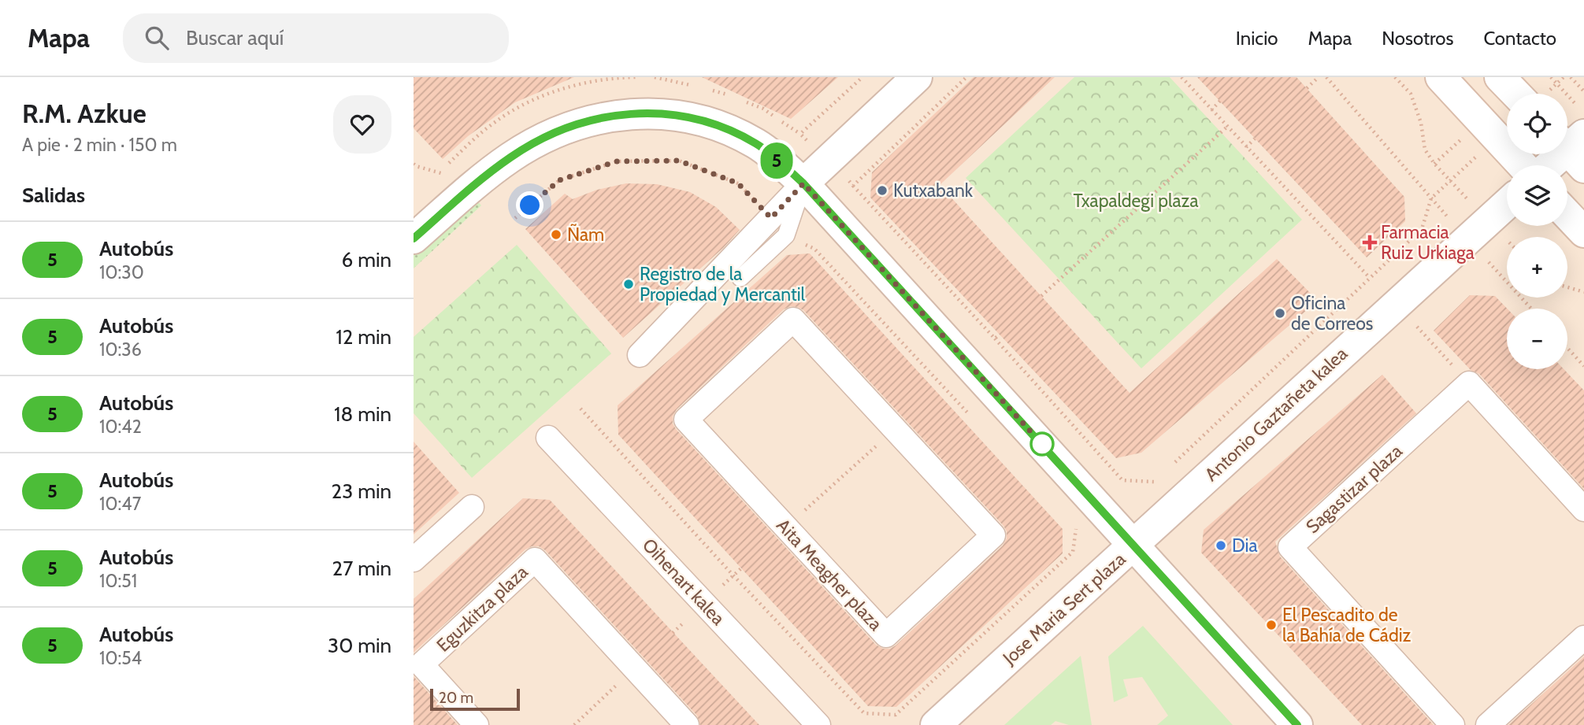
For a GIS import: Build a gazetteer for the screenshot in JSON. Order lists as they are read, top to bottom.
{
  "streets": {
    "street": [
      "Antonio Gaztañeta kalea",
      "Sagastizar plaza",
      "Aita Meagher plaza",
      "Oihenart kalea",
      "Eguzkitza plaza",
      "Jose Maria Sert plaza"
    ]
  },
  "crossings": [
    ["Antonio Gaztañeta kalea", "Jose Maria Sert plaza"]
  ],
  "parks": ["Txapaldegi plaza"],
  "places": {
    "other": [
      "Kutxabank",
      "Ñam",
      "Registro de la Propiedad y Mercantil",
      "Oficina de Correos",
      "Dia",
      "El Pescadito de la Bahía de Cádiz"
    ],
    "health": ["Farmacia Ruiz Urkiaga"]
  },
  "lines": ["bus line 5"],
  "scale_bar": "20 m",
  "page": {
    "header": "Mapa",
    "search": "Buscar aquí",
    "nav": [
      "Inicio",
      "Mapa",
      "Nosotros",
      "Contacto"
    ],
    "heading": [
      ["R.M. Azkue", "A pie · 2 min · 150 m"],
      "Salidas"
    ],
    "on_map": "5",
    "map_buttons": ["+", "−"],
    "list": [
      {
        "mark": "5",
        "name": "Autobús",
        "note": "10:30",
        "value": "6 min"
      },
      {
        "mark": "5",
        "name": "Autobús",
        "note": "10:36",
        "value": "12 min"
      },
      {
        "mark": "5",
        "name": "Autobús",
        "note": "10:42",
        "value": "18 min"
      },
      {
        "mark": "5",
        "name": "Autobús",
        "note": "10:47",
        "value": "23 min"
      },
      {
        "mark": "5",
        "name": "Autobús",
        "note": "10:51",
        "value": "27 min"
      },
      {
        "mark": "5",
        "name": "Autobús",
        "note": "10:54",
        "value": "30 min"
      }
    ],
    "scale": "20 m"
  }
}
